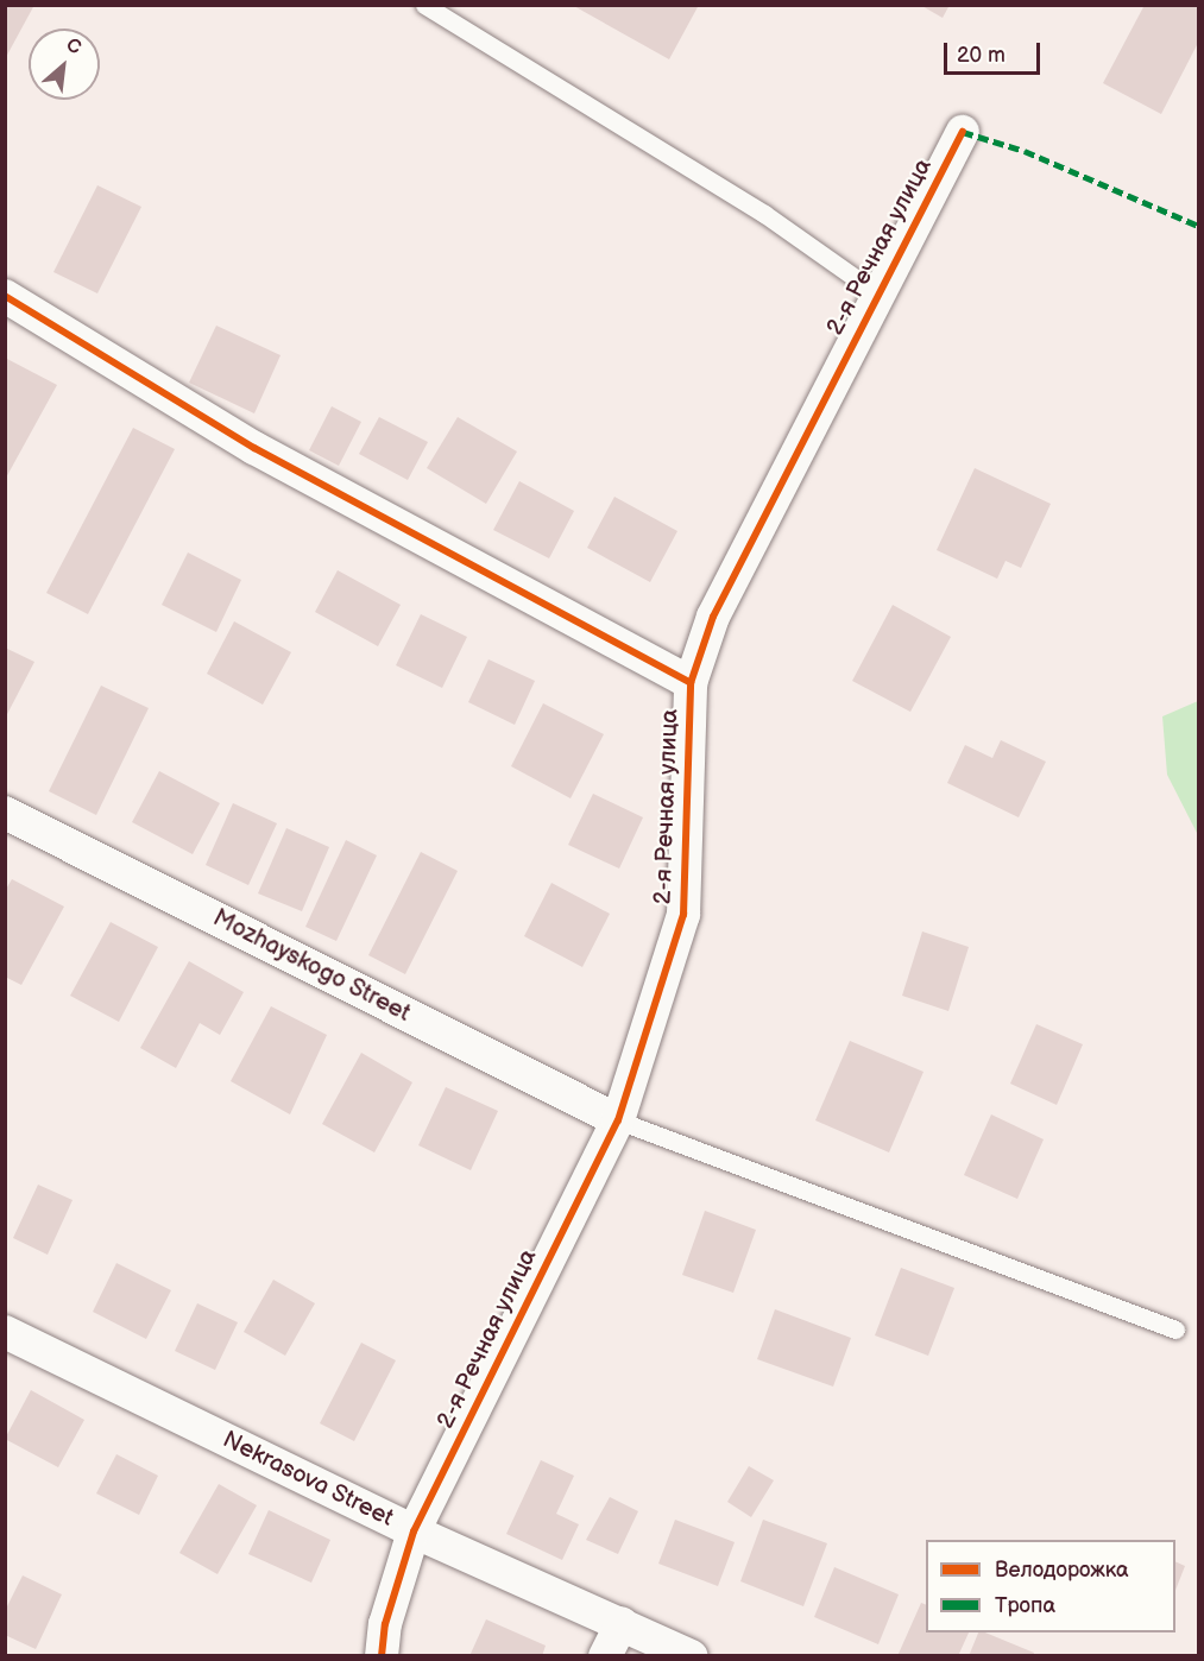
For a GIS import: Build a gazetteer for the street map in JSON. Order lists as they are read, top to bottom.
{
  "streets": {
    "street": ["2-я Речная улица", "Mozhayskogo Street", "Nekrasova Street"]
  },
  "crossings": [
    ["2-я Речная улица", "Mozhayskogo Street"],
    ["2-я Речная улица", "Nekrasova Street"]
  ],
  "legend": ["Велодорожка", "Тропа"],
  "scale_bar": "20 m",
  "north": "top right"
}
